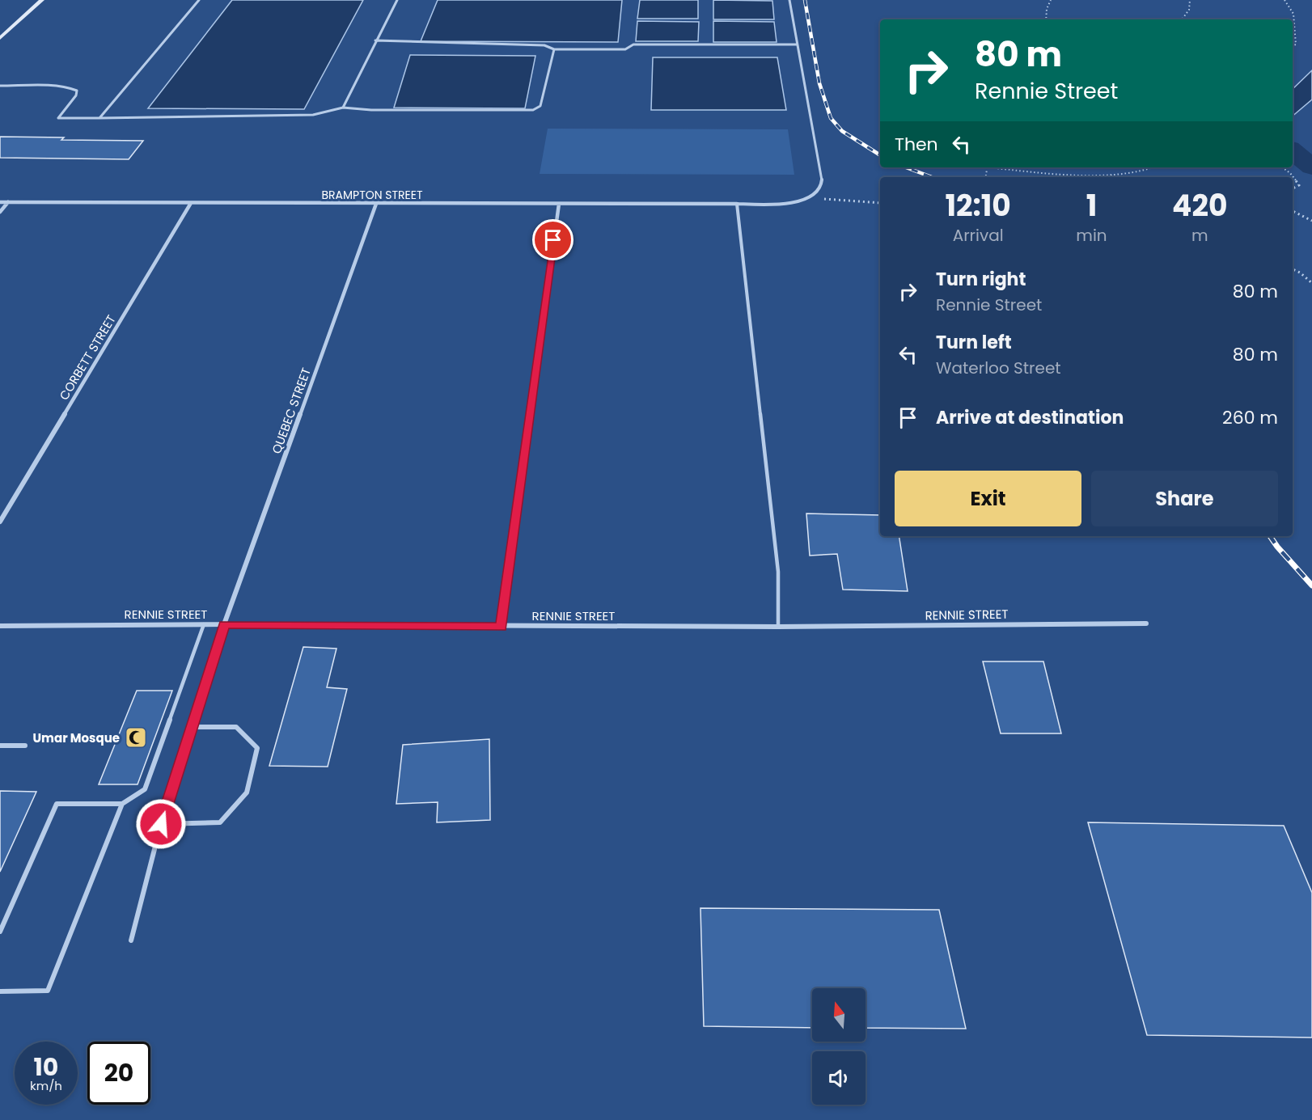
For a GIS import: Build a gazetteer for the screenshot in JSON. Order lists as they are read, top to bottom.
{
  "streets": {
    "street": [
      "BRAMPTON STREET",
      "CORBETT STREET",
      "QUEBEC STREET",
      "RENNIE STREET"
    ]
  },
  "crossings": [
    ["BRAMPTON STREET", "CORBETT STREET"],
    ["BRAMPTON STREET", "QUEBEC STREET"],
    ["QUEBEC STREET", "RENNIE STREET"]
  ],
  "places": {
    "mosque": ["Umar Mosque"]
  },
  "north": "top",
  "page": {
    "turn": ["80 m", "Rennie Street"],
    "then": "Then",
    "eta": [
      "12:10",
      "Arrival",
      "1",
      "min",
      "420",
      "m"
    ],
    "list": [
      {
        "name": "Turn right",
        "note": "Rennie Street",
        "value": "80 m"
      },
      {
        "name": "Turn left",
        "note": "Waterloo Street",
        "value": "80 m"
      },
      {
        "name": "Arrive at destination",
        "value": "260 m"
      }
    ],
    "buttons": ["Exit", "Share"],
    "speed": "10 km/h",
    "limit": "20"
  }
}
